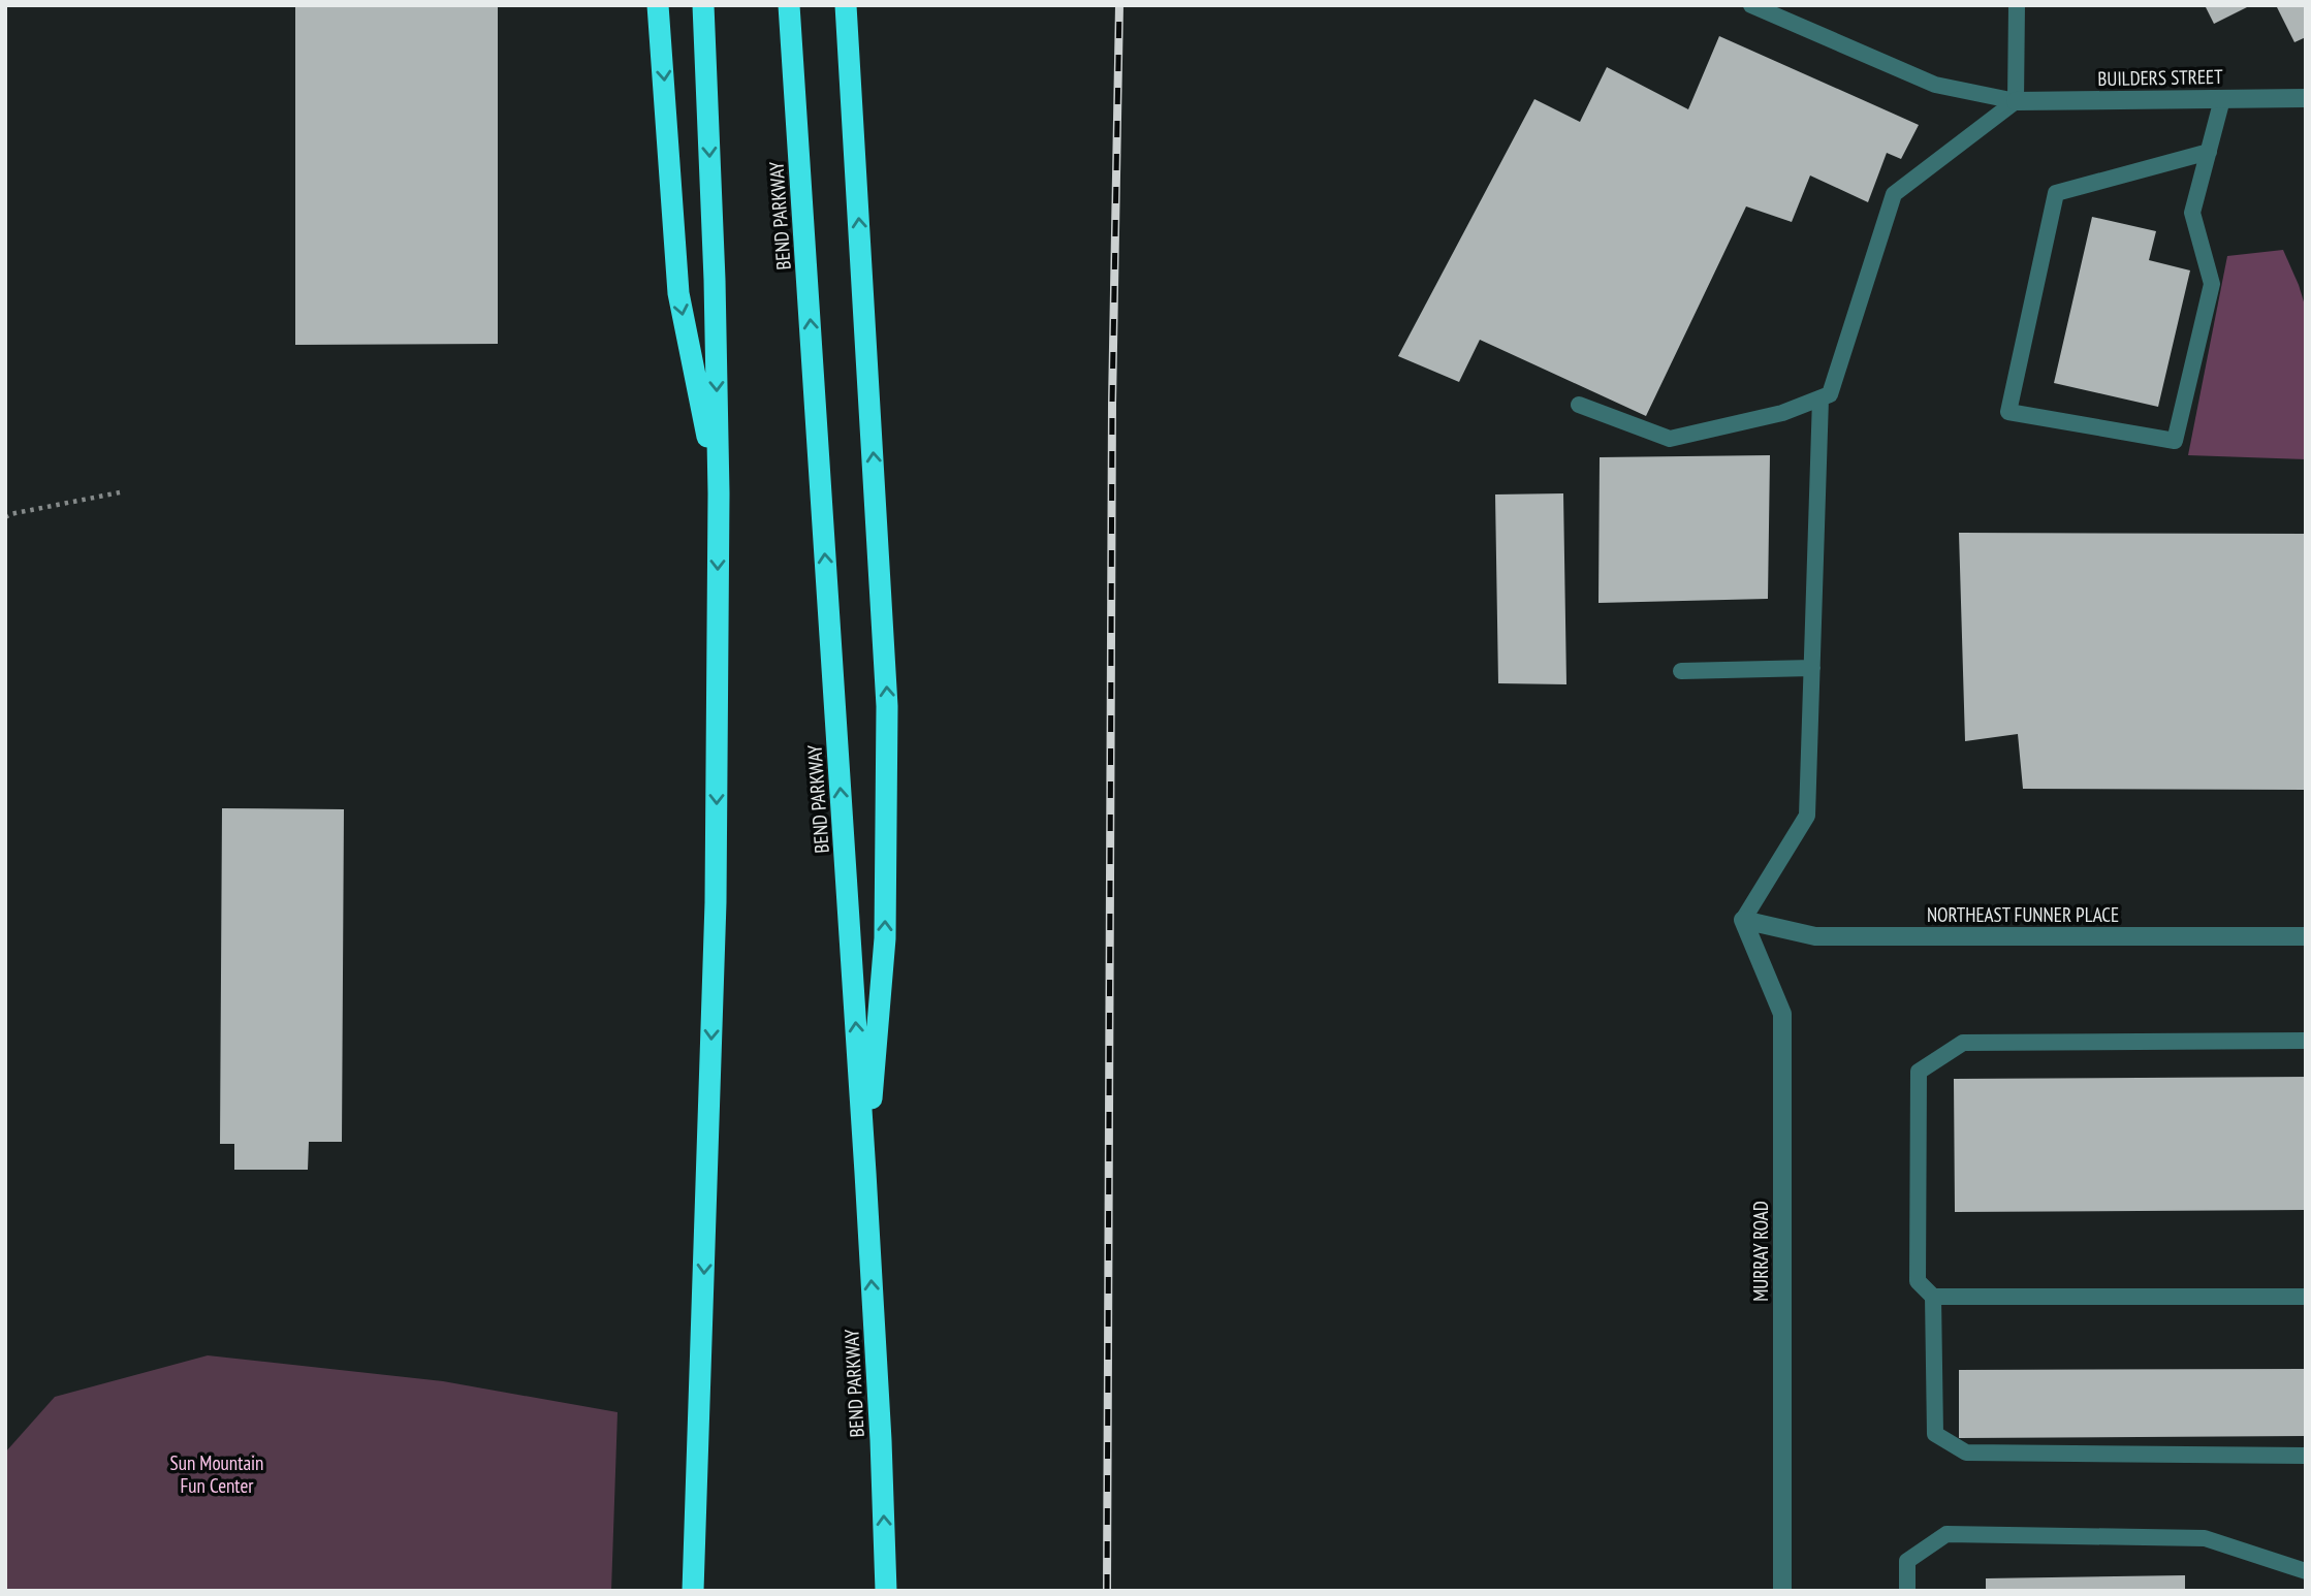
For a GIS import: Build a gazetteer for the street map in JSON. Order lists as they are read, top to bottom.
{
  "streets": {
    "highway": ["BEND PARKWAY"],
    "street": ["BUILDERS STREET", "NORTHEAST FUNNER PLACE", "MURRAY ROAD"]
  },
  "crossings": [
    ["NORTHEAST FUNNER PLACE", "MURRAY ROAD"]
  ],
  "parks": ["Sun Mountain Fun Center"]
}
